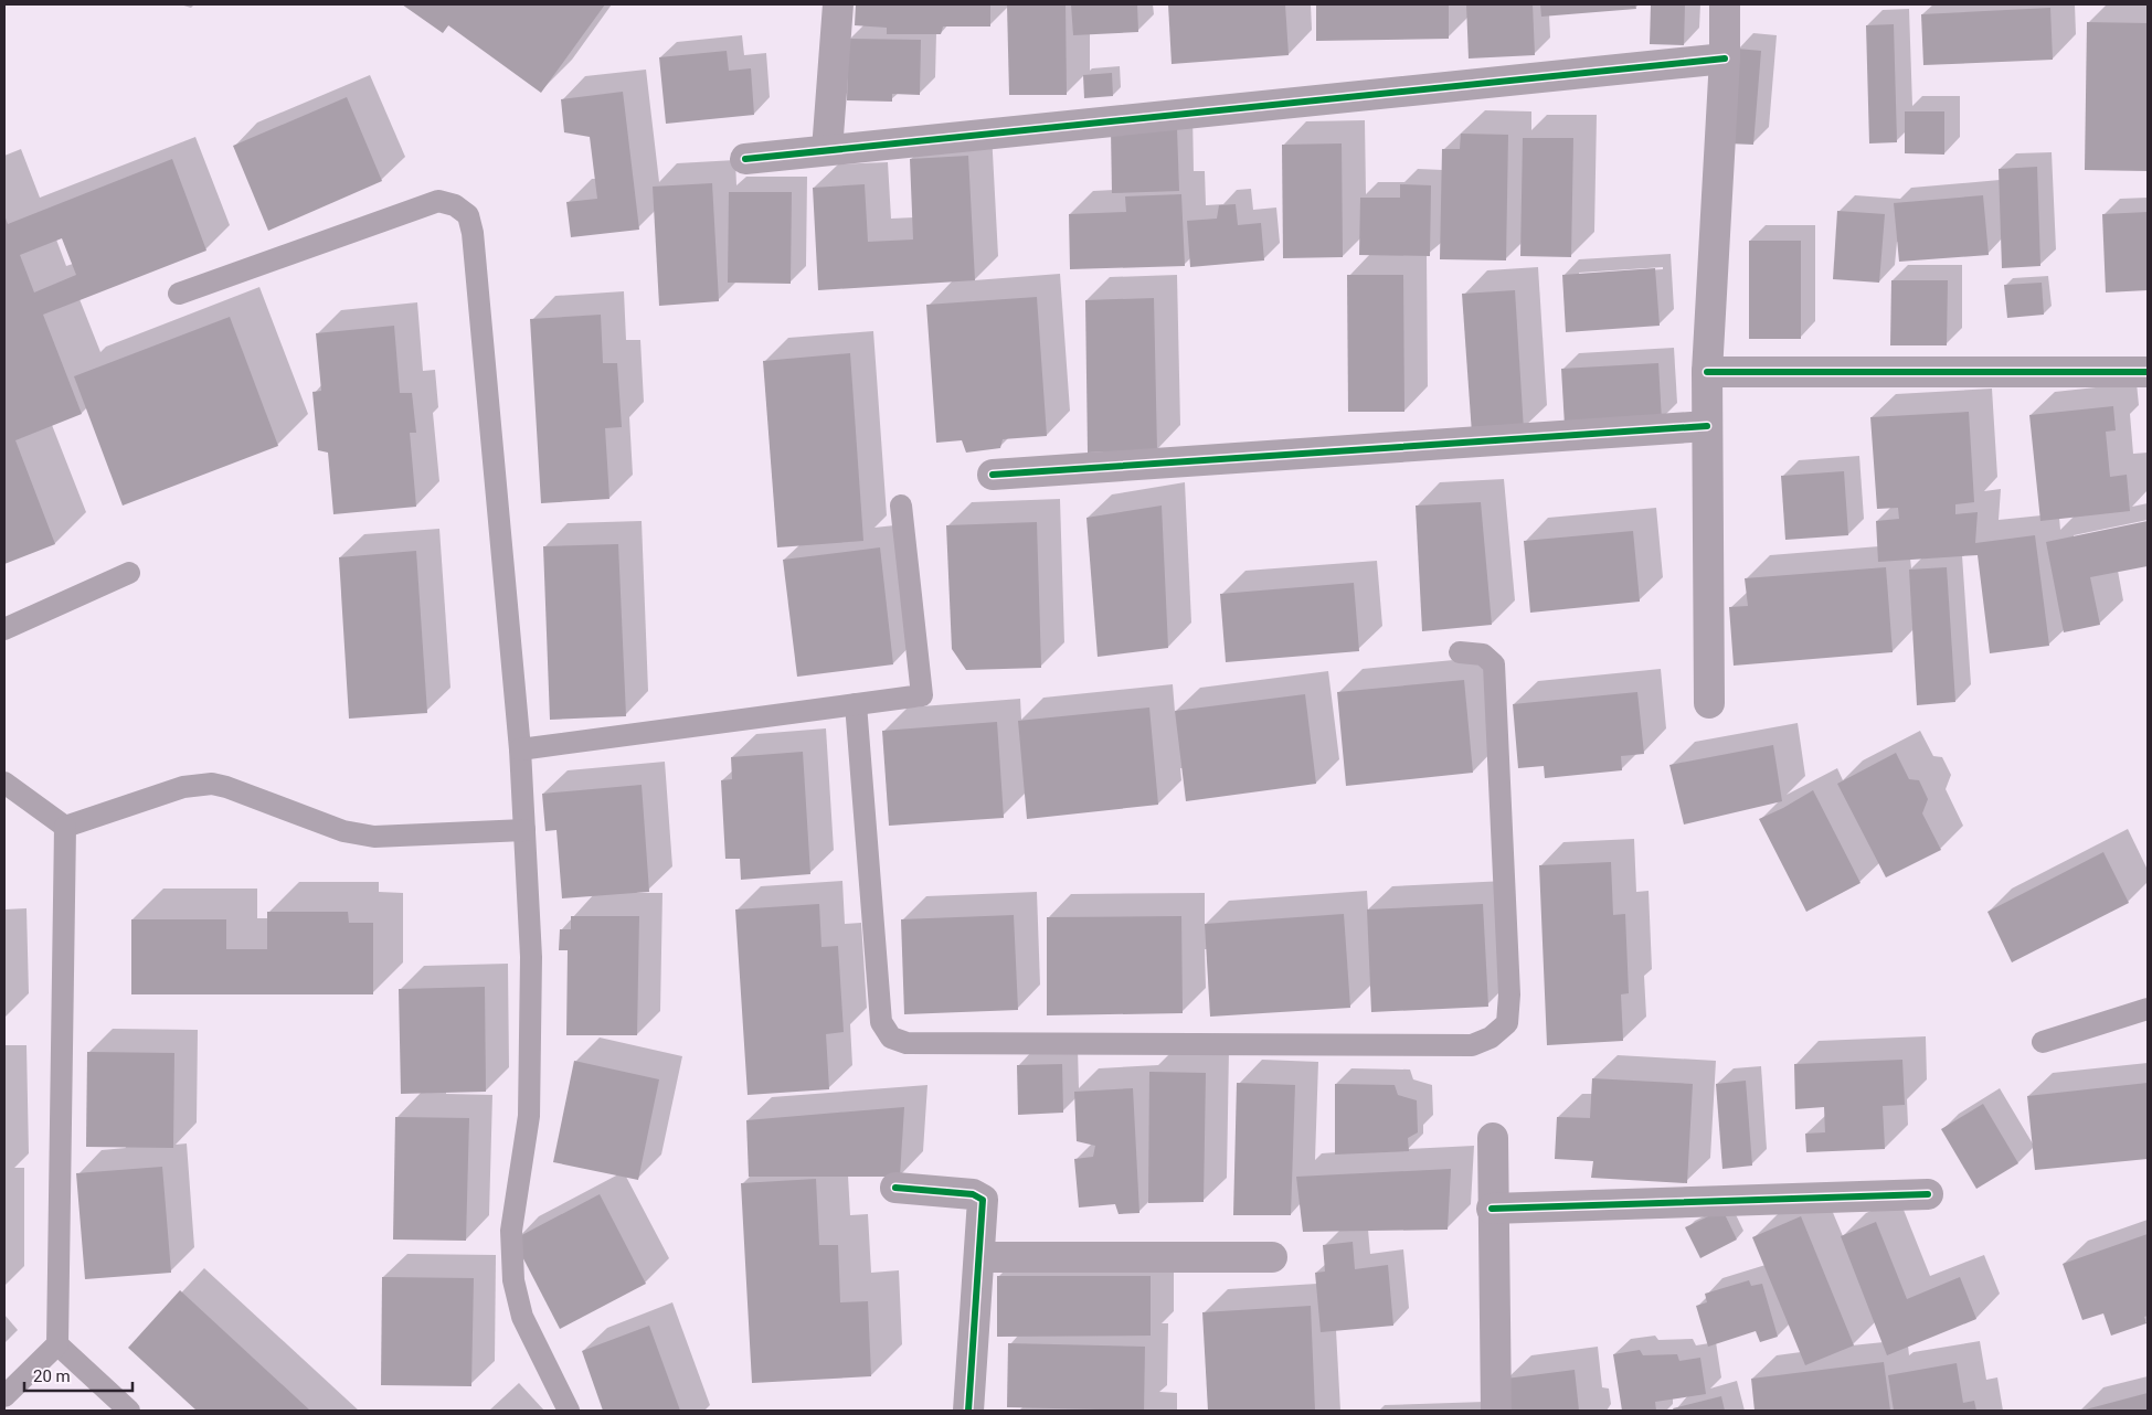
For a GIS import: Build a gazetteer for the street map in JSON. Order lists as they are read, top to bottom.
{
  "scale_bar": "20 m"
}
